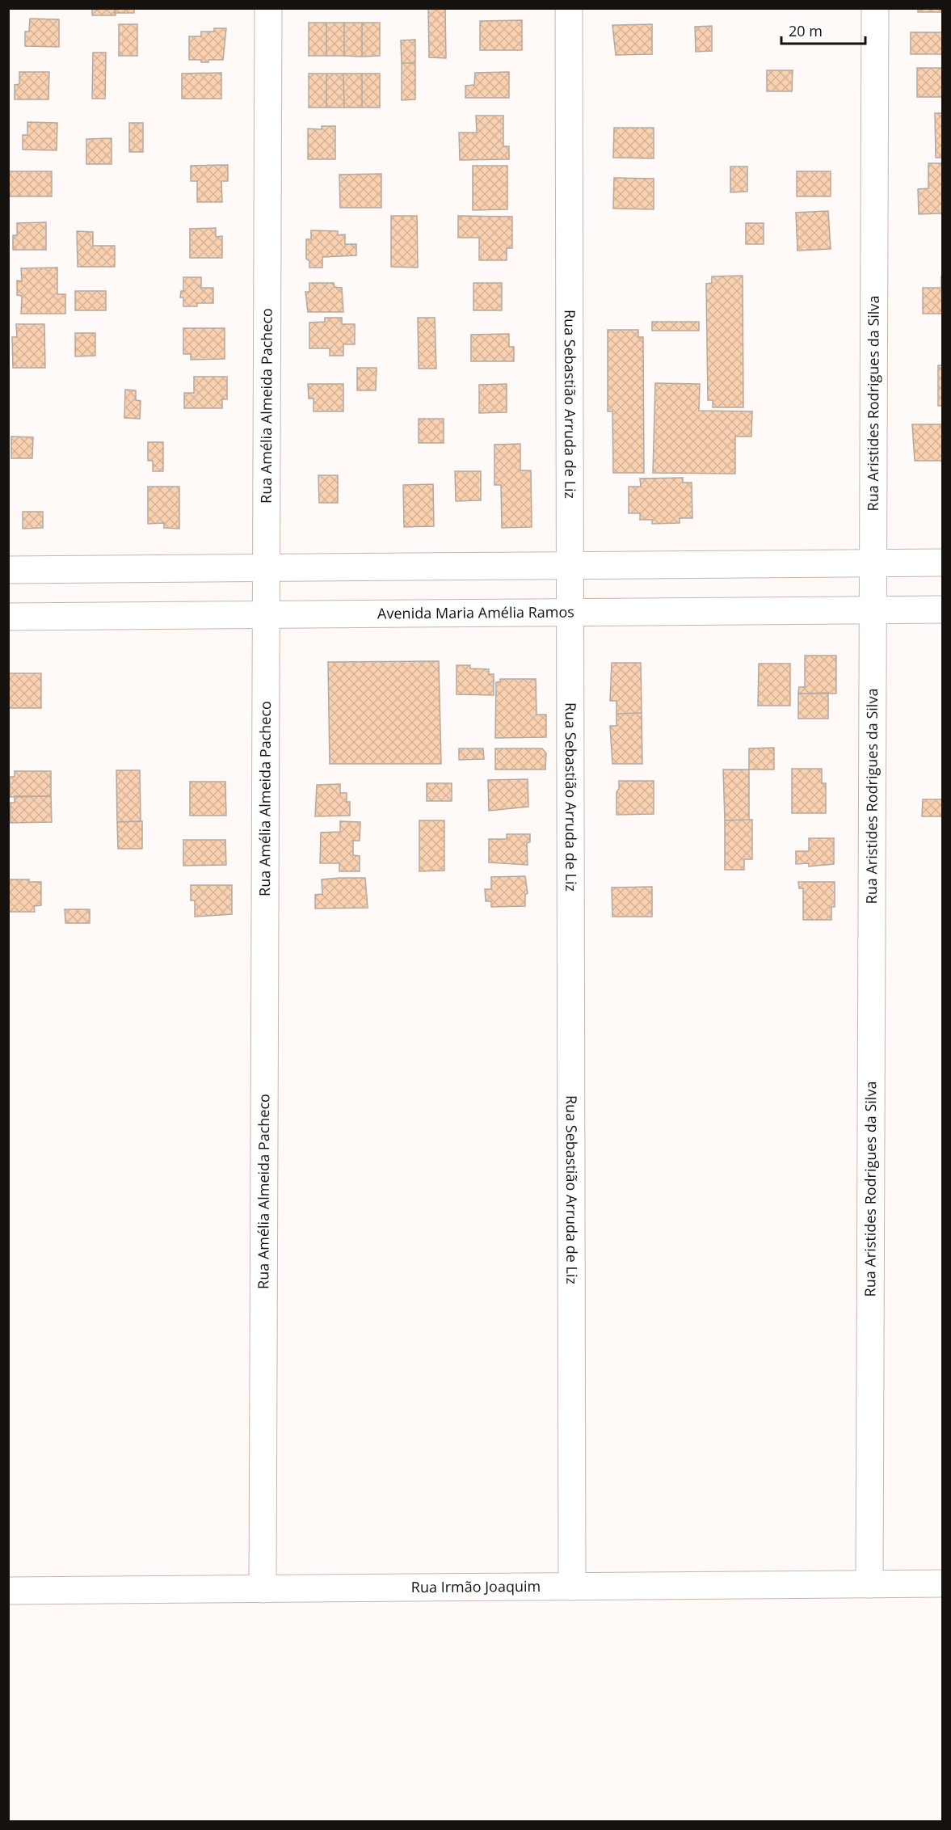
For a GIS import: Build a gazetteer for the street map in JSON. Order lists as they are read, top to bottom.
{
  "streets": {
    "street": [
      "Rua Aristides Rodrigues da Silva",
      "Rua Sebastião Arruda de Liz",
      "Rua Amélia Almeida Pacheco",
      "Avenida Maria Amélia Ramos",
      "Rua Irmão Joaquim"
    ]
  },
  "crossings": [
    ["Rua Aristides Rodrigues da Silva", "Avenida Maria Amélia Ramos"],
    ["Rua Aristides Rodrigues da Silva", "Rua Irmão Joaquim"],
    ["Rua Sebastião Arruda de Liz", "Avenida Maria Amélia Ramos"],
    ["Rua Sebastião Arruda de Liz", "Rua Irmão Joaquim"],
    ["Rua Amélia Almeida Pacheco", "Avenida Maria Amélia Ramos"],
    ["Rua Amélia Almeida Pacheco", "Rua Irmão Joaquim"]
  ],
  "scale_bar": "20 m"
}
